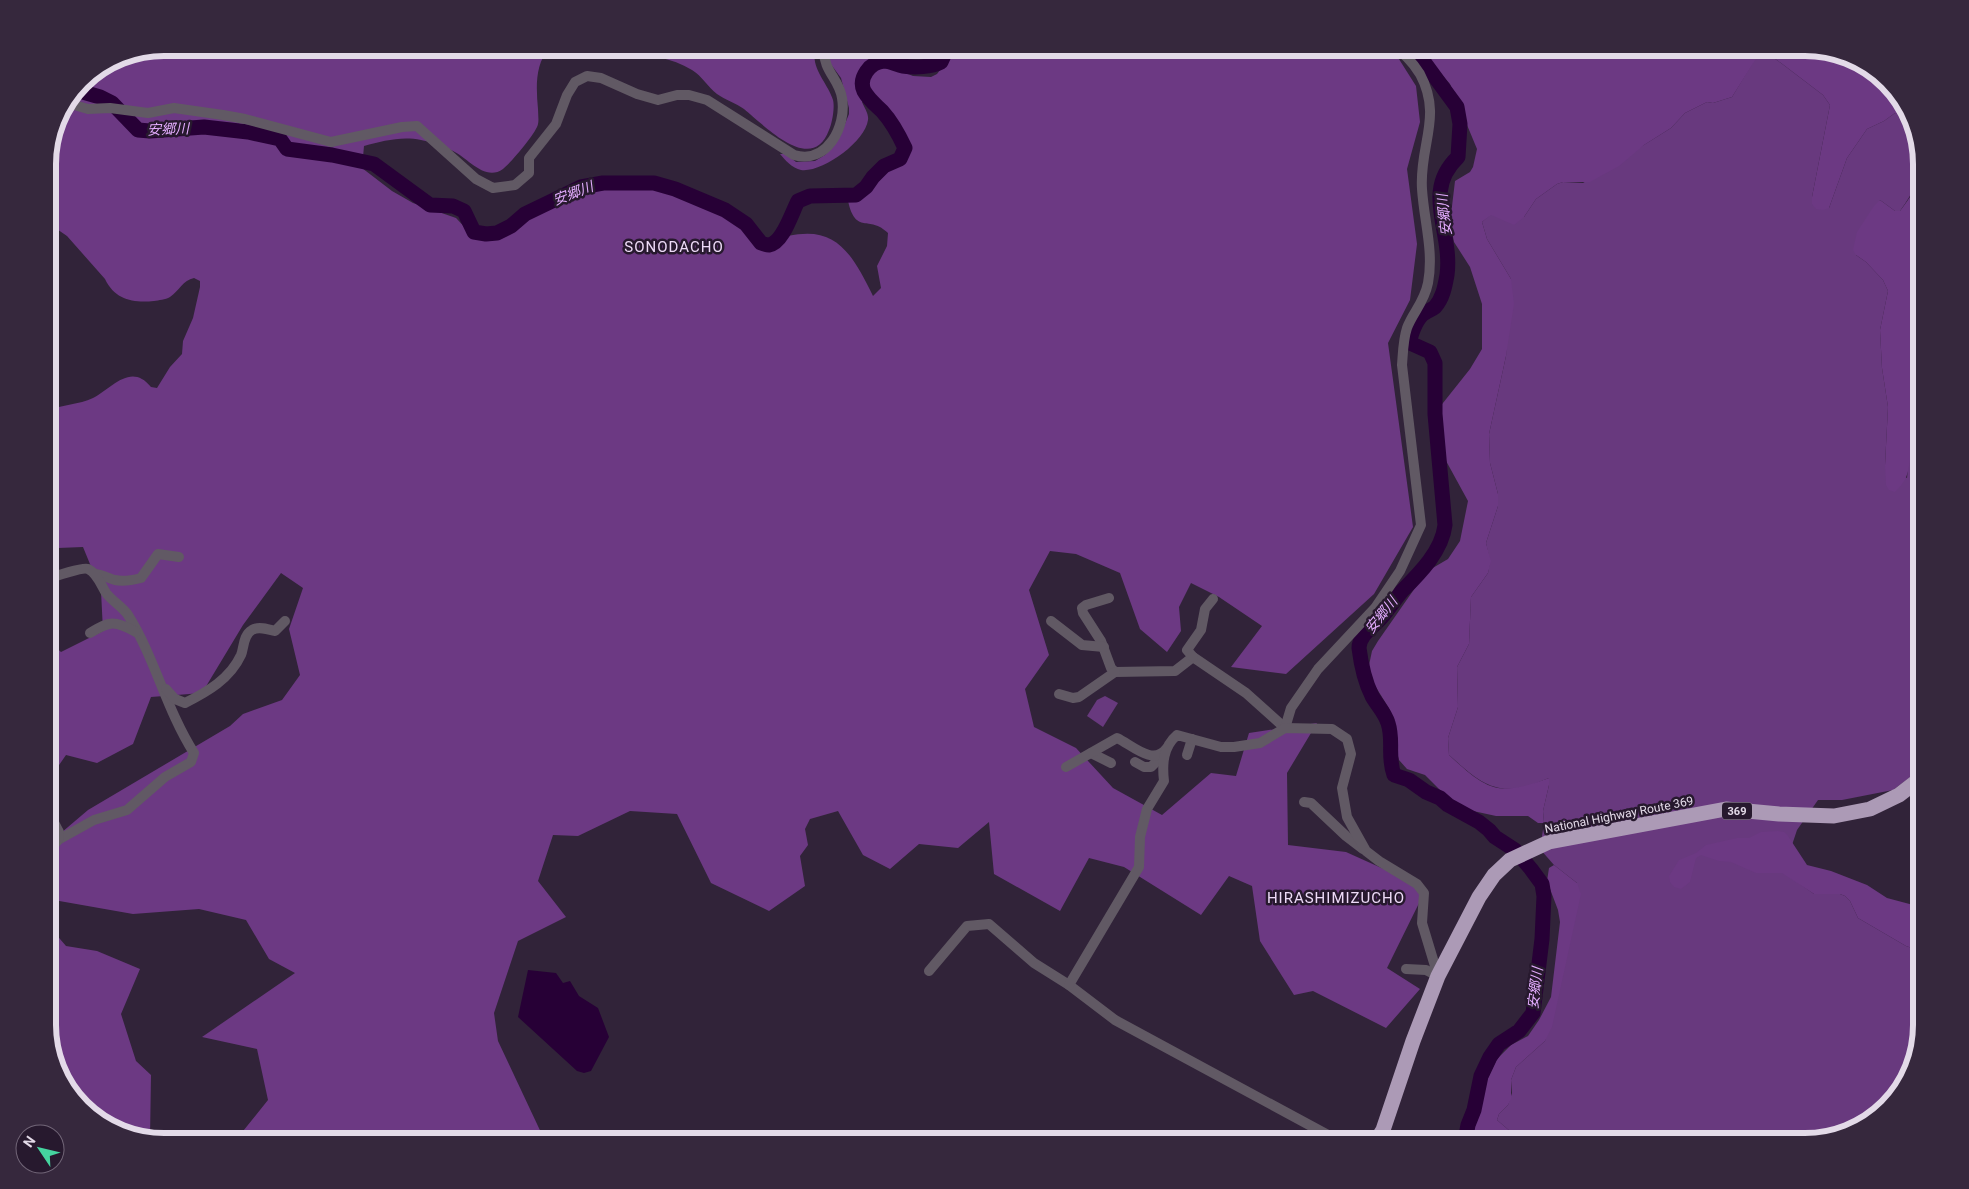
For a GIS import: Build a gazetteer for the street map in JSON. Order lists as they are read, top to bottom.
{
  "streets": {
    "highway": ["369", "National Highway Route 369"]
  },
  "districts": ["SONODACHO", "HIRASHIMIZUCHO"],
  "water": ["安郷川"],
  "north": "top left"
}
